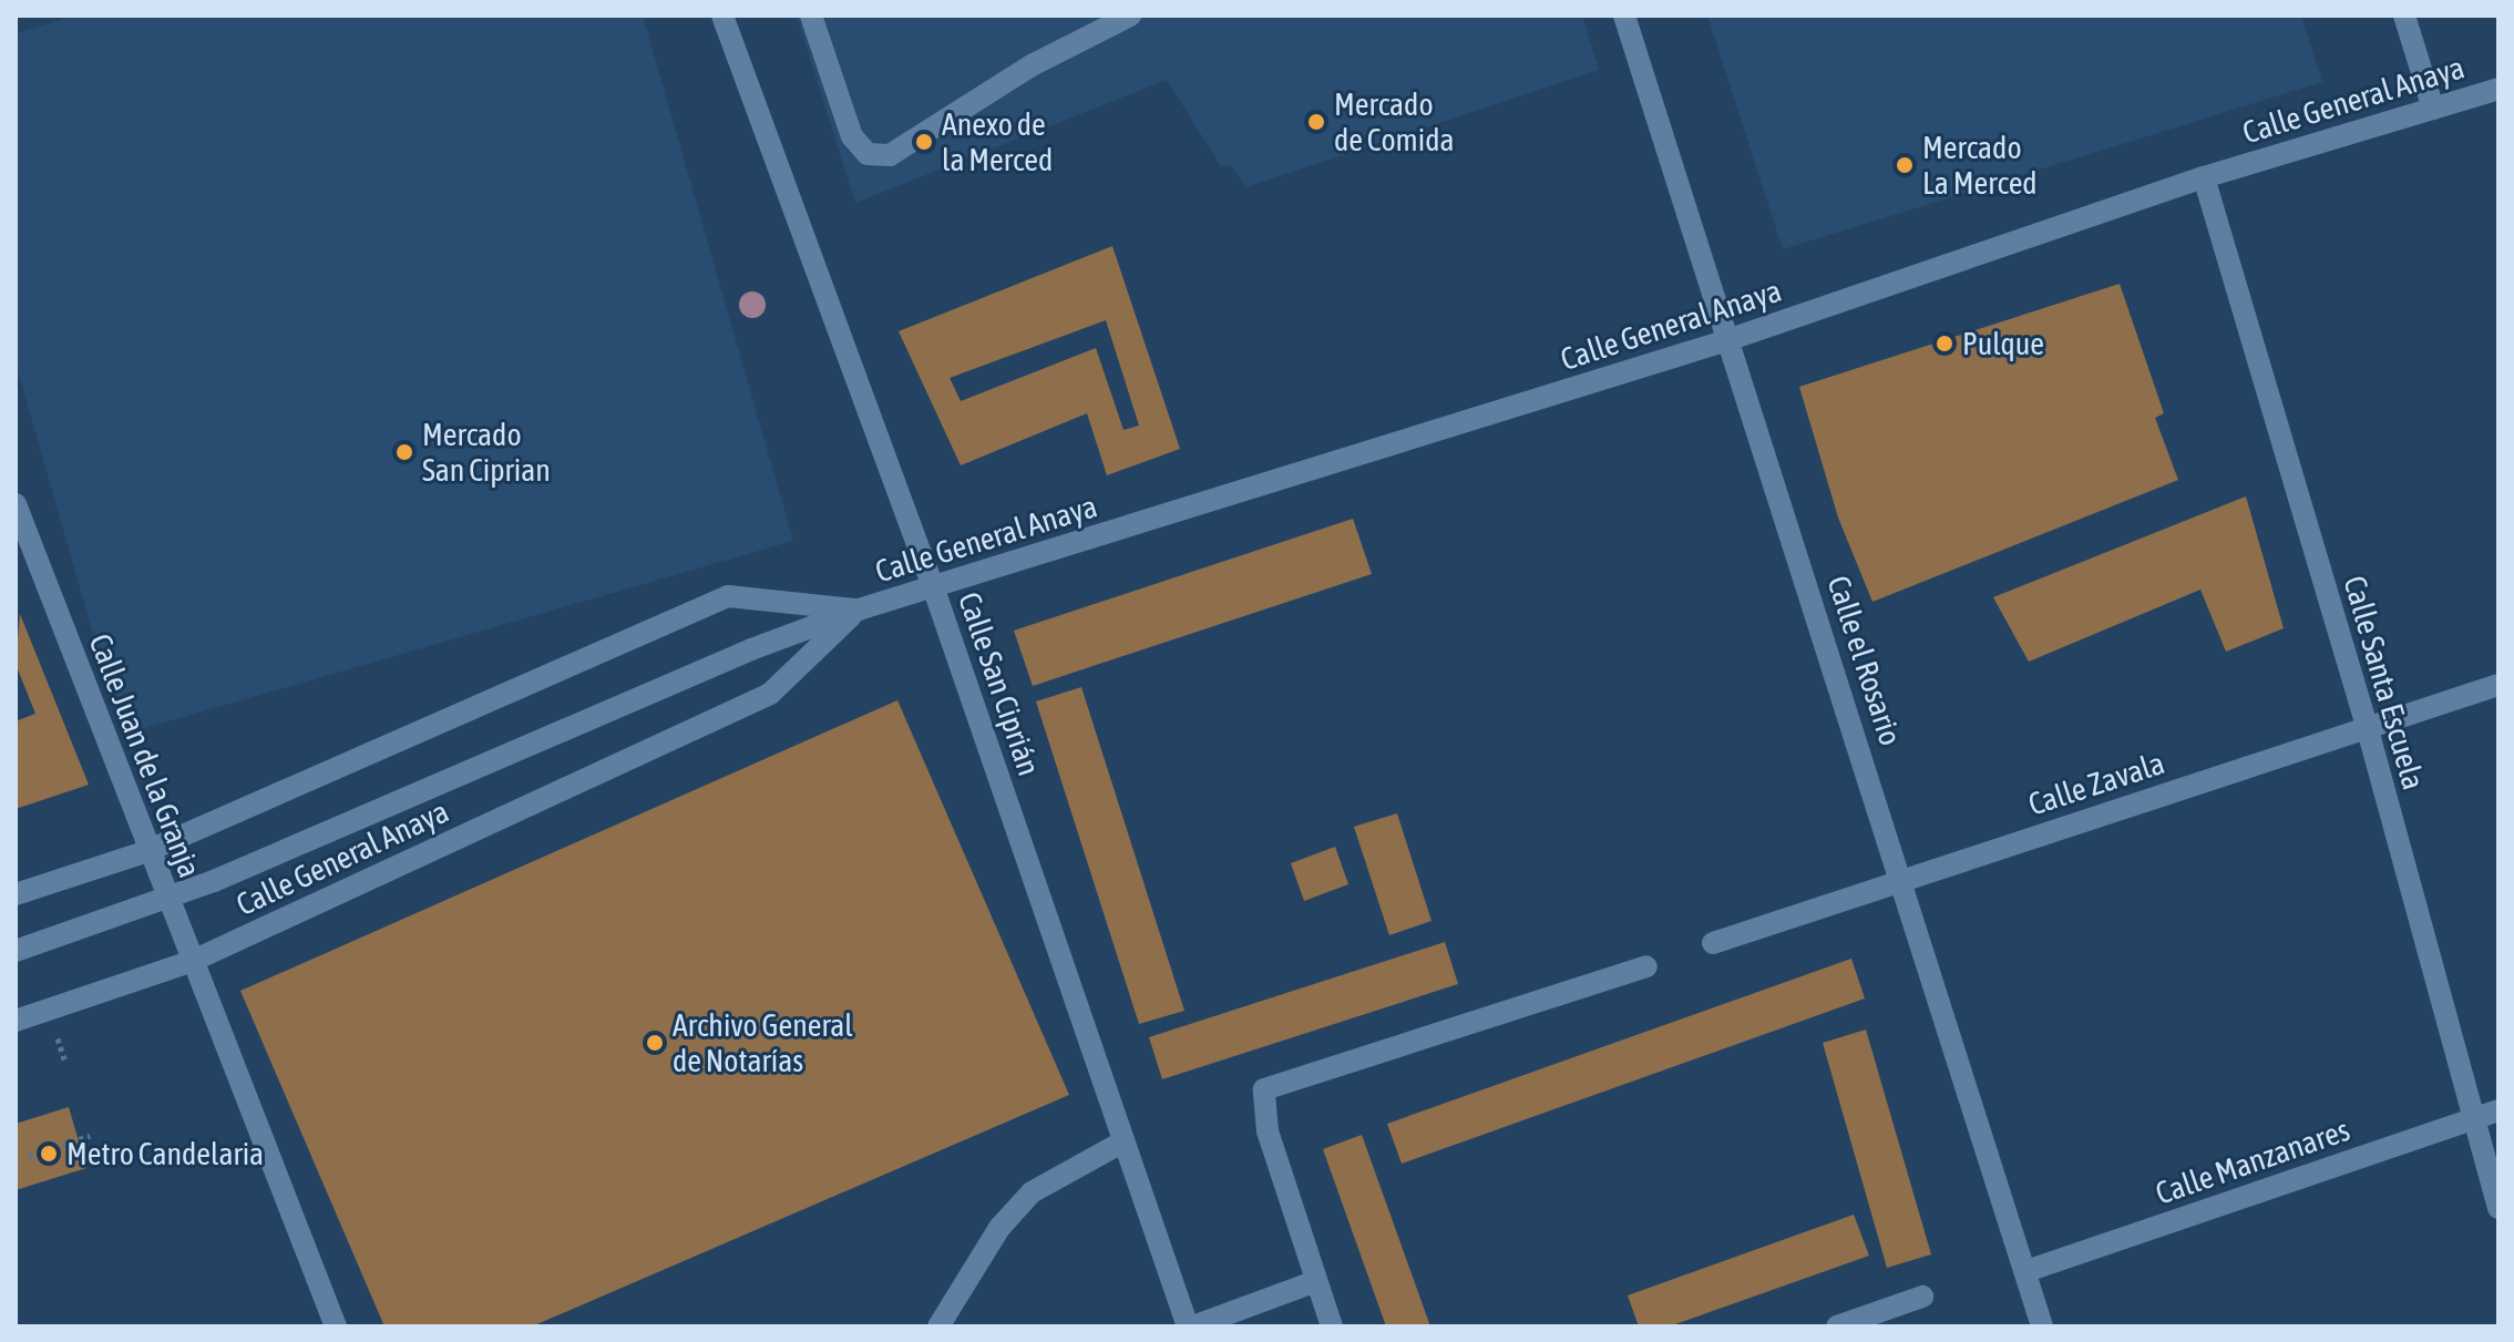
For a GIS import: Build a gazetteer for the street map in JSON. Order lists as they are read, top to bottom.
{
  "streets": {
    "street": [
      "Calle General Anaya",
      "Calle el Rosario",
      "Calle Santa Escuela",
      "Calle San Ciprián",
      "Calle Juan de la Granja",
      "Calle Zavala",
      "Calle Manzanares"
    ]
  },
  "crossings": [
    ["Calle General Anaya", "Calle el Rosario"],
    ["Calle General Anaya", "Calle Santa Escuela"],
    ["Calle General Anaya", "Calle San Ciprián"],
    ["Calle General Anaya", "Calle Juan de la Granja"],
    ["Calle el Rosario", "Calle Zavala"],
    ["Calle el Rosario", "Calle Manzanares"],
    ["Calle Santa Escuela", "Calle Zavala"],
    ["Calle Santa Escuela", "Calle Manzanares"]
  ],
  "places": [
    "Mercado de Comida",
    "Anexo de la Merced",
    "Mercado La Merced",
    "Pulque",
    "Mercado San Ciprian",
    "Archivo General de Notarías",
    "Metro Candelaria"
  ]
}
